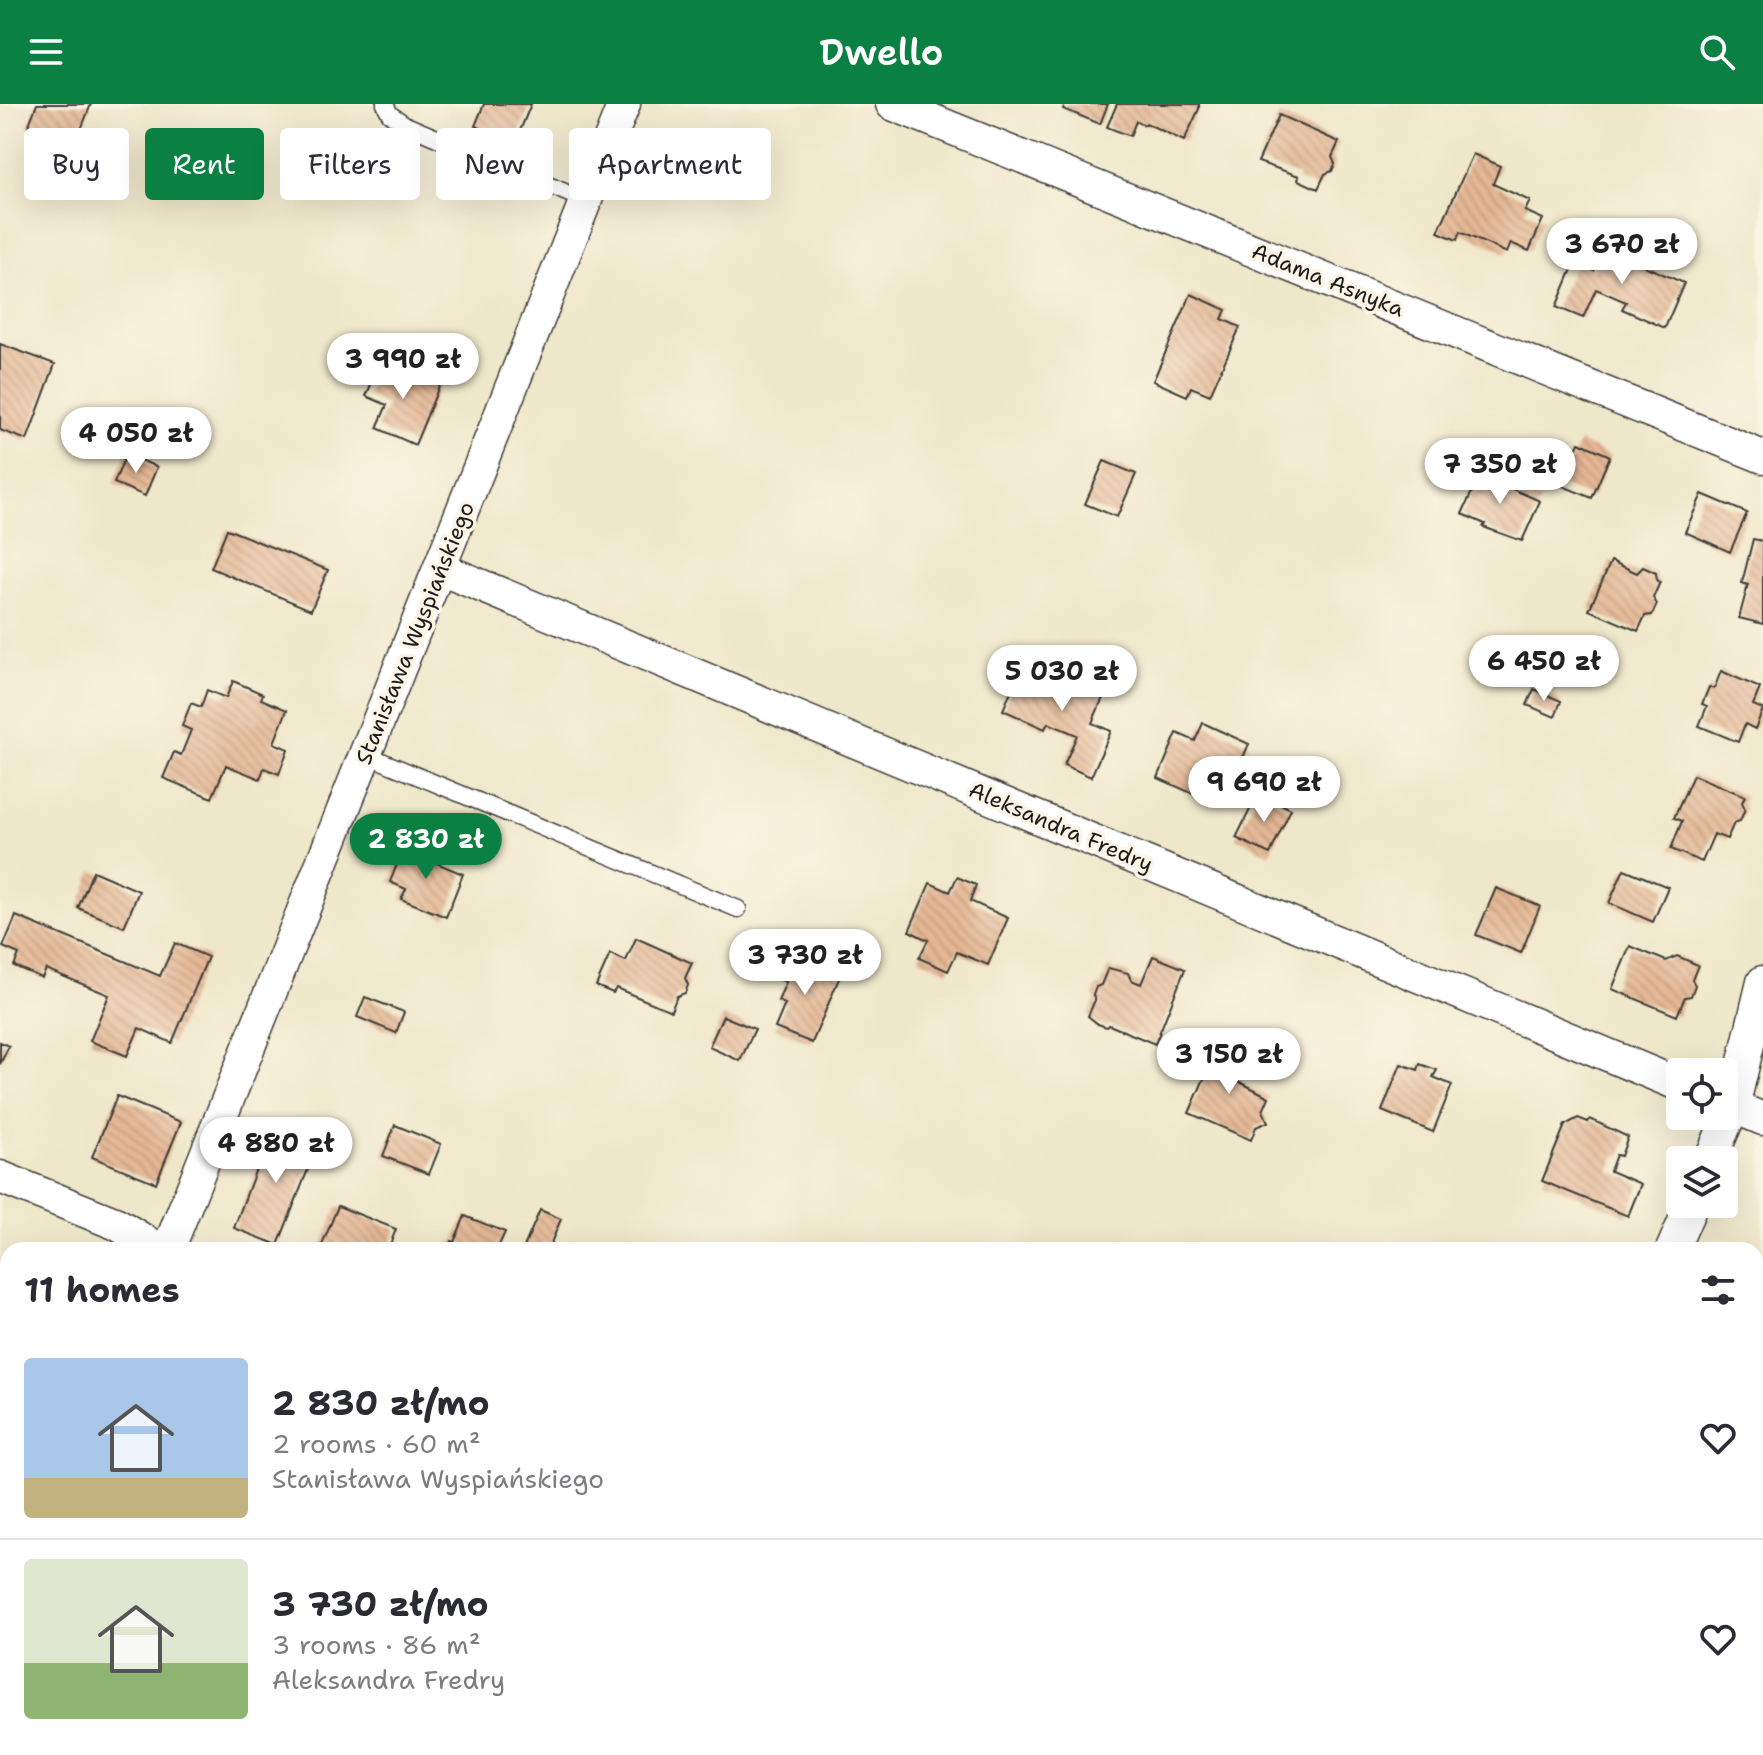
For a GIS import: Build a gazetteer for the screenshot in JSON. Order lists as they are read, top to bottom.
{
  "streets": {
    "street": ["Adama Asnyka", "Stanisława Wyspiańskiego", "Aleksandra Fredry"]
  },
  "crossings": [
    ["Stanisława Wyspiańskiego", "Aleksandra Fredry"]
  ],
  "page": {
    "header": "Dwello",
    "chip": [
      "Buy",
      "Rent",
      "Filters",
      "New",
      "Apartment"
    ],
    "price": [
      "3 670 zł",
      "3 990 zł",
      "4 050 zł",
      "7 350 zł",
      "6 450 zł",
      "5 030 zł",
      "9 690 zł",
      "2 830 zł",
      "3 730 zł",
      "3 150 zł",
      "4 880 zł"
    ],
    "heading": "11 homes",
    "list": [
      {
        "name": "2 830 zł/mo",
        "note": "2 rooms · 60 m² · Stanisława Wyspiańskiego"
      },
      {
        "name": "3 730 zł/mo",
        "note": "3 rooms · 86 m² · Aleksandra Fredry"
      }
    ]
  }
}
